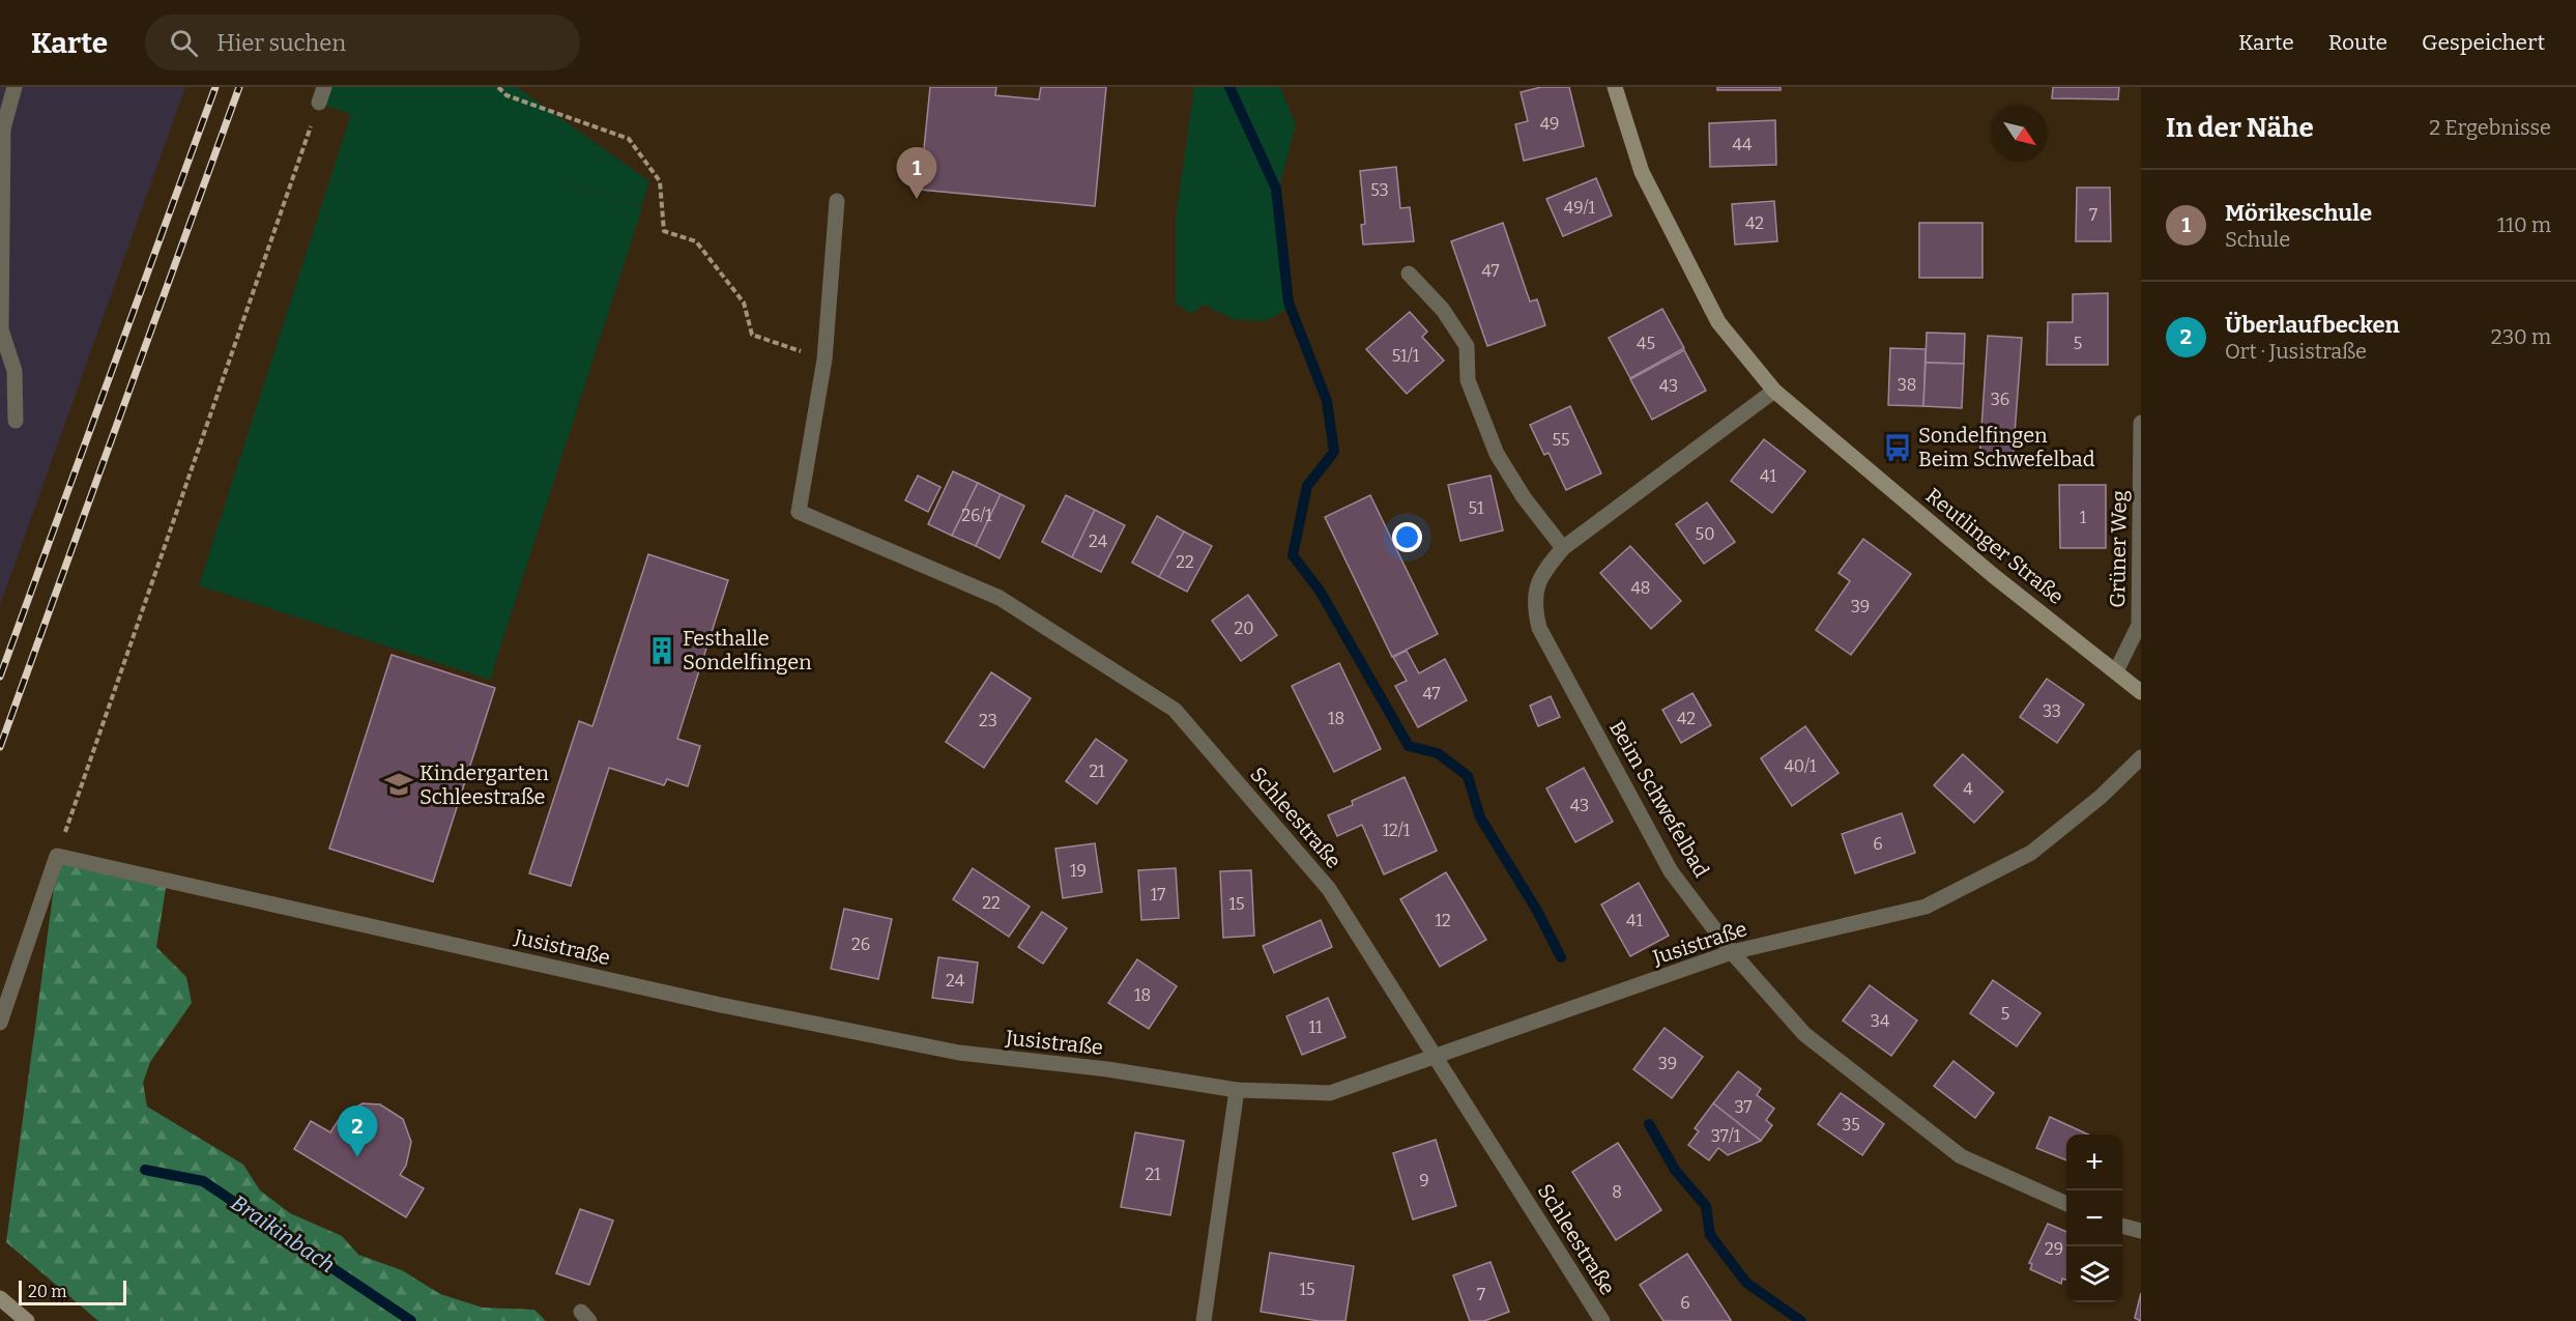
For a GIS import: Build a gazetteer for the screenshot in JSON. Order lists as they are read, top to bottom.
{
  "streets": {
    "main road": ["Reutlinger Straße"],
    "street": [
      "Grüner Weg",
      "Beim Schwefelbad",
      "Schleestraße",
      "Jusistraße"
    ]
  },
  "crossings": [
    ["Reutlinger Straße", "Grüner Weg"],
    ["Reutlinger Straße", "Beim Schwefelbad"],
    ["Beim Schwefelbad", "Jusistraße"],
    ["Schleestraße", "Jusistraße"]
  ],
  "water": ["Braikinbach"],
  "places": {
    "bus stop": ["Sondelfingen Beim Schwefelbad"],
    "building": ["Festhalle Sondelfingen"],
    "school or university": ["Kindergarten Schleestraße"]
  },
  "house_numbers": [
    "49",
    "44",
    "53",
    "49/1",
    "7",
    "42",
    "47",
    "45",
    "5",
    "51/1",
    "38",
    "43",
    "36",
    "55",
    "41",
    "51",
    "26/1",
    "1",
    "50",
    "24",
    "22",
    "48",
    "39",
    "20",
    "47",
    "33",
    "18",
    "42",
    "23",
    "40/1",
    "21",
    "4",
    "43",
    "12/1",
    "6",
    "19",
    "17",
    "22",
    "15",
    "12",
    "41",
    "26",
    "24",
    "18",
    "5",
    "34",
    "11",
    "39",
    "37",
    "35",
    "37/1",
    "21",
    "9",
    "8",
    "29",
    "15",
    "7",
    "6"
  ],
  "scale_bar": "20 m",
  "north": "bottom right",
  "page": {
    "header": "Karte",
    "search": "Hier suchen",
    "nav": ["Karte", "Route", "Gespeichert"],
    "heading": ["In der Nähe", "2 Ergebnisse"],
    "pins": ["1", "2"],
    "list": [
      {
        "mark": "1",
        "name": "Mörikeschule",
        "note": "Schule",
        "value": "110 m"
      },
      {
        "mark": "2",
        "name": "Überlaufbecken",
        "note": "Ort · Jusistraße",
        "value": "230 m"
      }
    ],
    "map_buttons": ["+", "−"],
    "scale": "20 m"
  }
}
